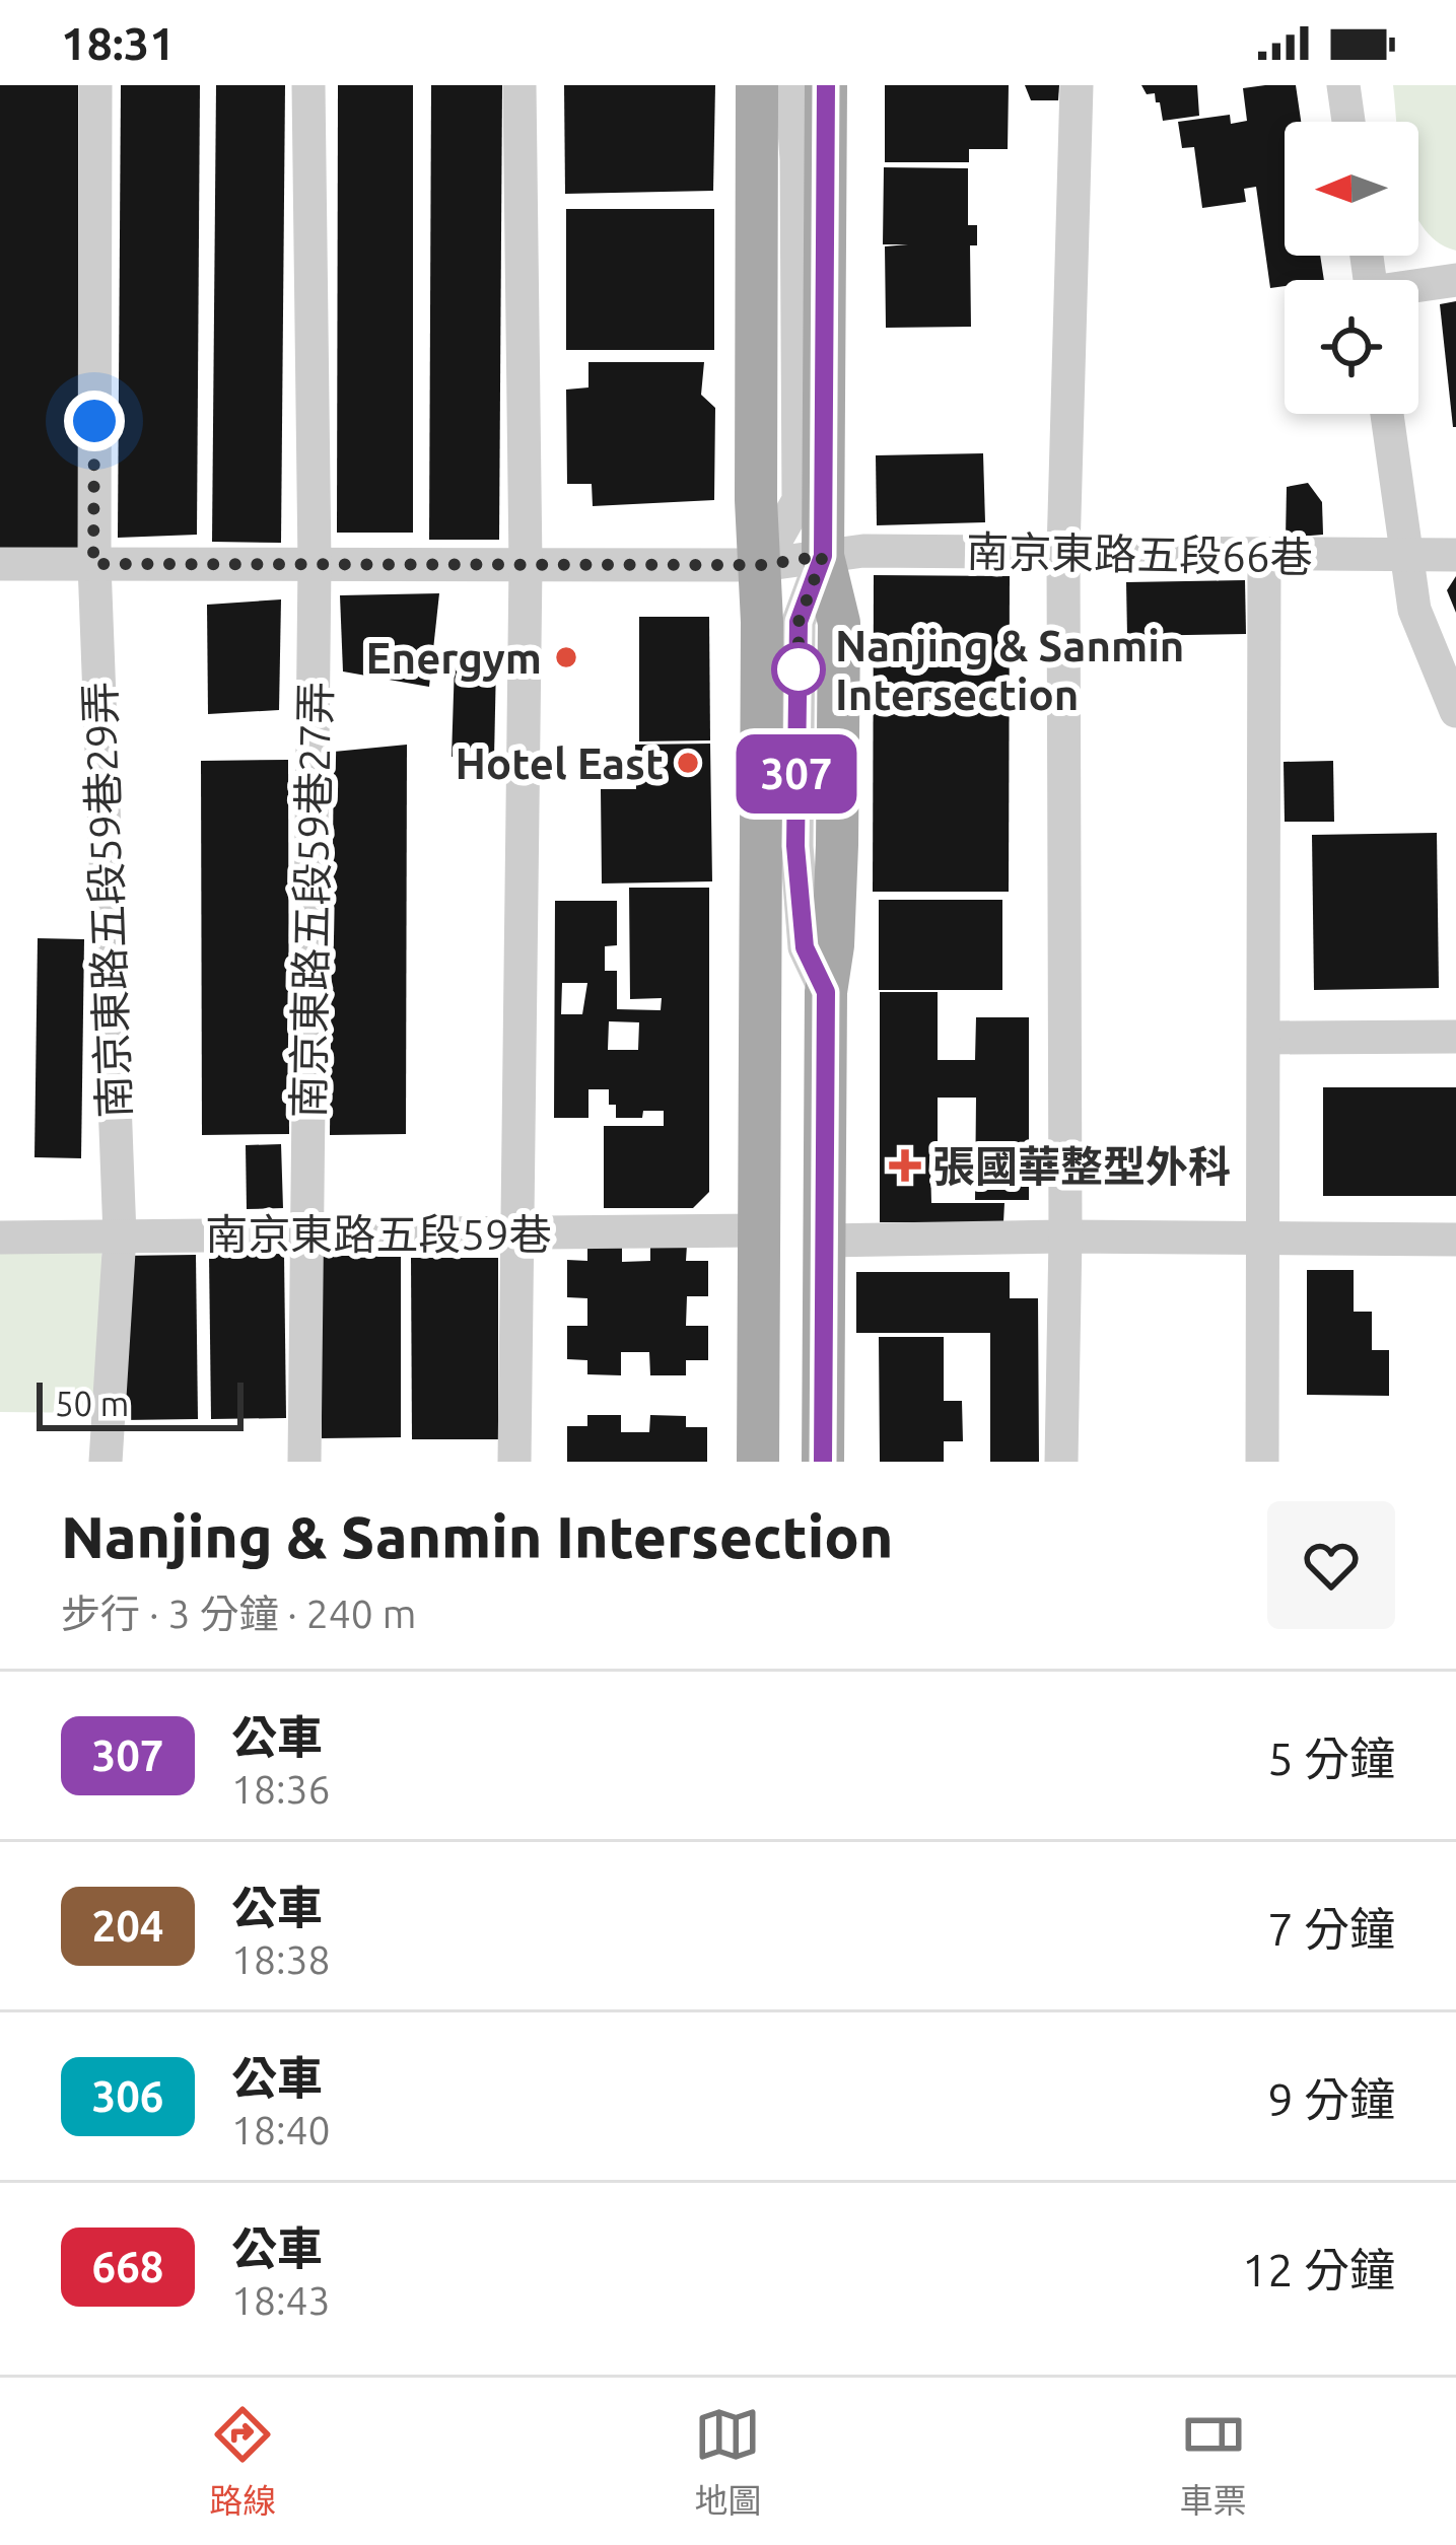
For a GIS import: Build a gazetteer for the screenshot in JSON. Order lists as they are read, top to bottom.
{
  "streets": {
    "street": [
      "南京東路五段66巷",
      "南京東路五段59巷29弄",
      "南京東路五段59巷27弄",
      "南京東路五段59巷"
    ]
  },
  "crossings": [
    ["南京東路五段66巷", "南京東路五段59巷29弄"],
    ["南京東路五段66巷", "南京東路五段59巷27弄"],
    ["南京東路五段59巷29弄", "南京東路五段59巷"],
    ["南京東路五段59巷27弄", "南京東路五段59巷"]
  ],
  "places": {
    "other": ["Energym", "Nanjing & Sanmin Intersection", "Hotel East"],
    "health": ["張國華整型外科"]
  },
  "lines": ["bus line 307"],
  "scale_bar": "50 m",
  "north": "left",
  "page": {
    "status": "18:31",
    "on_map": "307",
    "scale": "50 m",
    "heading": ["Nanjing & Sanmin Intersection", "步行 · 3 分鐘 · 240 m"],
    "list": [
      {
        "mark": "307",
        "name": "公車",
        "note": "18:36",
        "value": "5 分鐘"
      },
      {
        "mark": "204",
        "name": "公車",
        "note": "18:38",
        "value": "7 分鐘"
      },
      {
        "mark": "306",
        "name": "公車",
        "note": "18:40",
        "value": "9 分鐘"
      },
      {
        "mark": "668",
        "name": "公車",
        "note": "18:43",
        "value": "12 分鐘"
      }
    ],
    "tabs": ["路線", "地圖", "車票"]
  }
}
